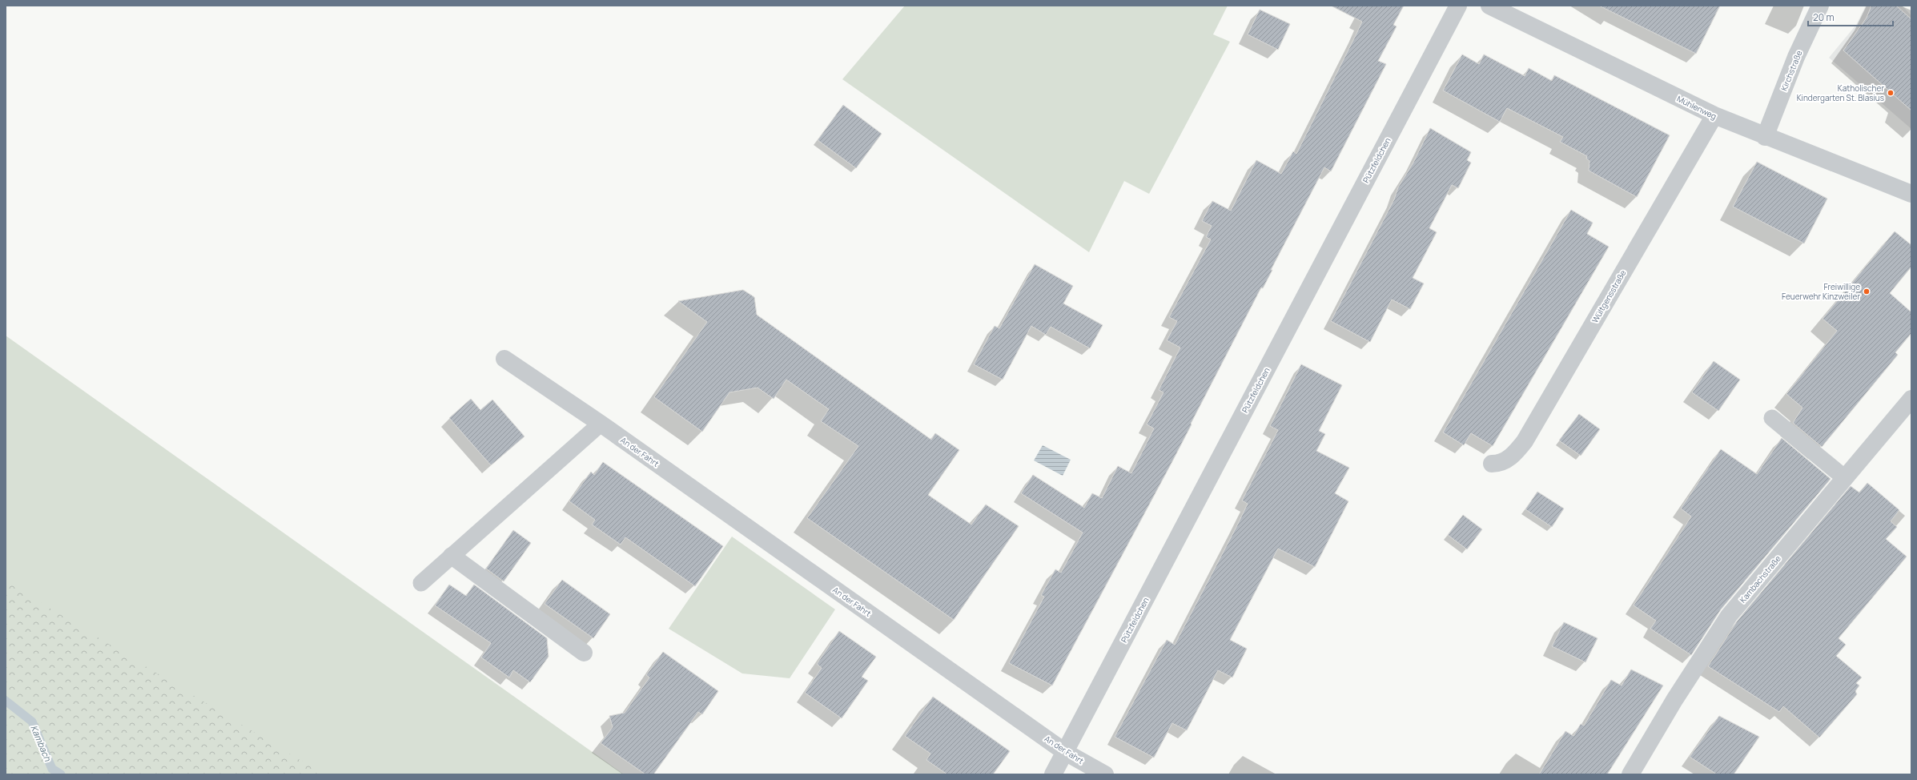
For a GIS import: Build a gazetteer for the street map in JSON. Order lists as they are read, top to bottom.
{
  "streets": {
    "street": [
      "Kirchstraße",
      "Mühlenweg",
      "Pützfeldchen",
      "Wültgensstraße",
      "An der Fahrt",
      "Kambachstraße"
    ]
  },
  "crossings": [
    ["Kirchstraße", "Mühlenweg"],
    ["Mühlenweg", "Wültgensstraße"],
    ["Pützfeldchen", "An der Fahrt"]
  ],
  "water": ["Kambach"],
  "places": ["Katholischer Kindergarten St. Blasius", "Freiwillige Feuerwehr Kinzweiler"],
  "scale_bar": "20 m"
}
